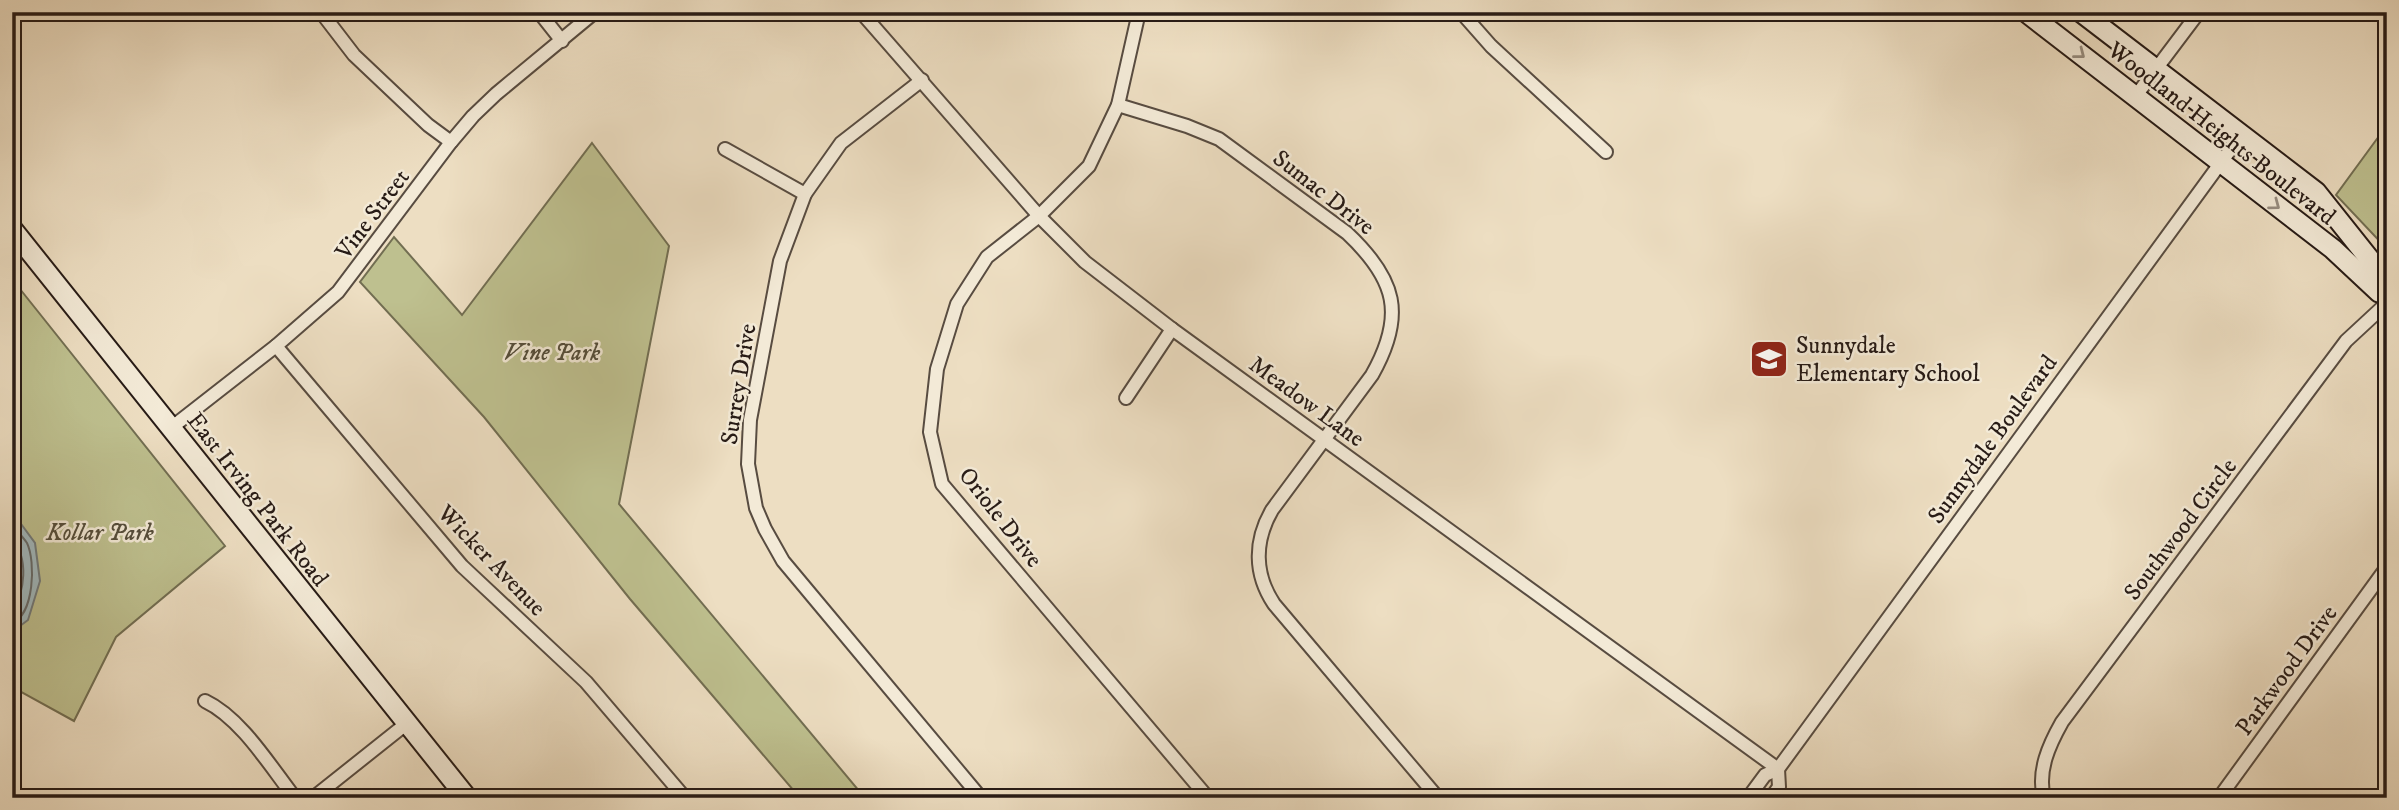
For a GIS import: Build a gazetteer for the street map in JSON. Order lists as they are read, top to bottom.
{
  "streets": {
    "street": [
      "Woodland Heights Boulevard",
      "Sumac Drive",
      "Vine Street",
      "Surrey Drive",
      "Meadow Lane",
      "Sunnydale Boulevard",
      "East Irving Park Road",
      "Oriole Drive",
      "Southwood Circle",
      "Wicker Avenue",
      "Parkwood Drive"
    ]
  },
  "crossings": [
    ["Woodland Heights Boulevard", "Sunnydale Boulevard"],
    ["Sumac Drive", "Meadow Lane"],
    ["Sumac Drive", "Oriole Drive"],
    ["Vine Street", "East Irving Park Road"],
    ["Vine Street", "Wicker Avenue"],
    ["Surrey Drive", "Meadow Lane"],
    ["Meadow Lane", "Sunnydale Boulevard"],
    ["Meadow Lane", "Oriole Drive"]
  ],
  "parks": ["Vine Park", "Kollar Park"],
  "places": {
    "school or university": ["Sunnydale Elementary School"]
  }
}
